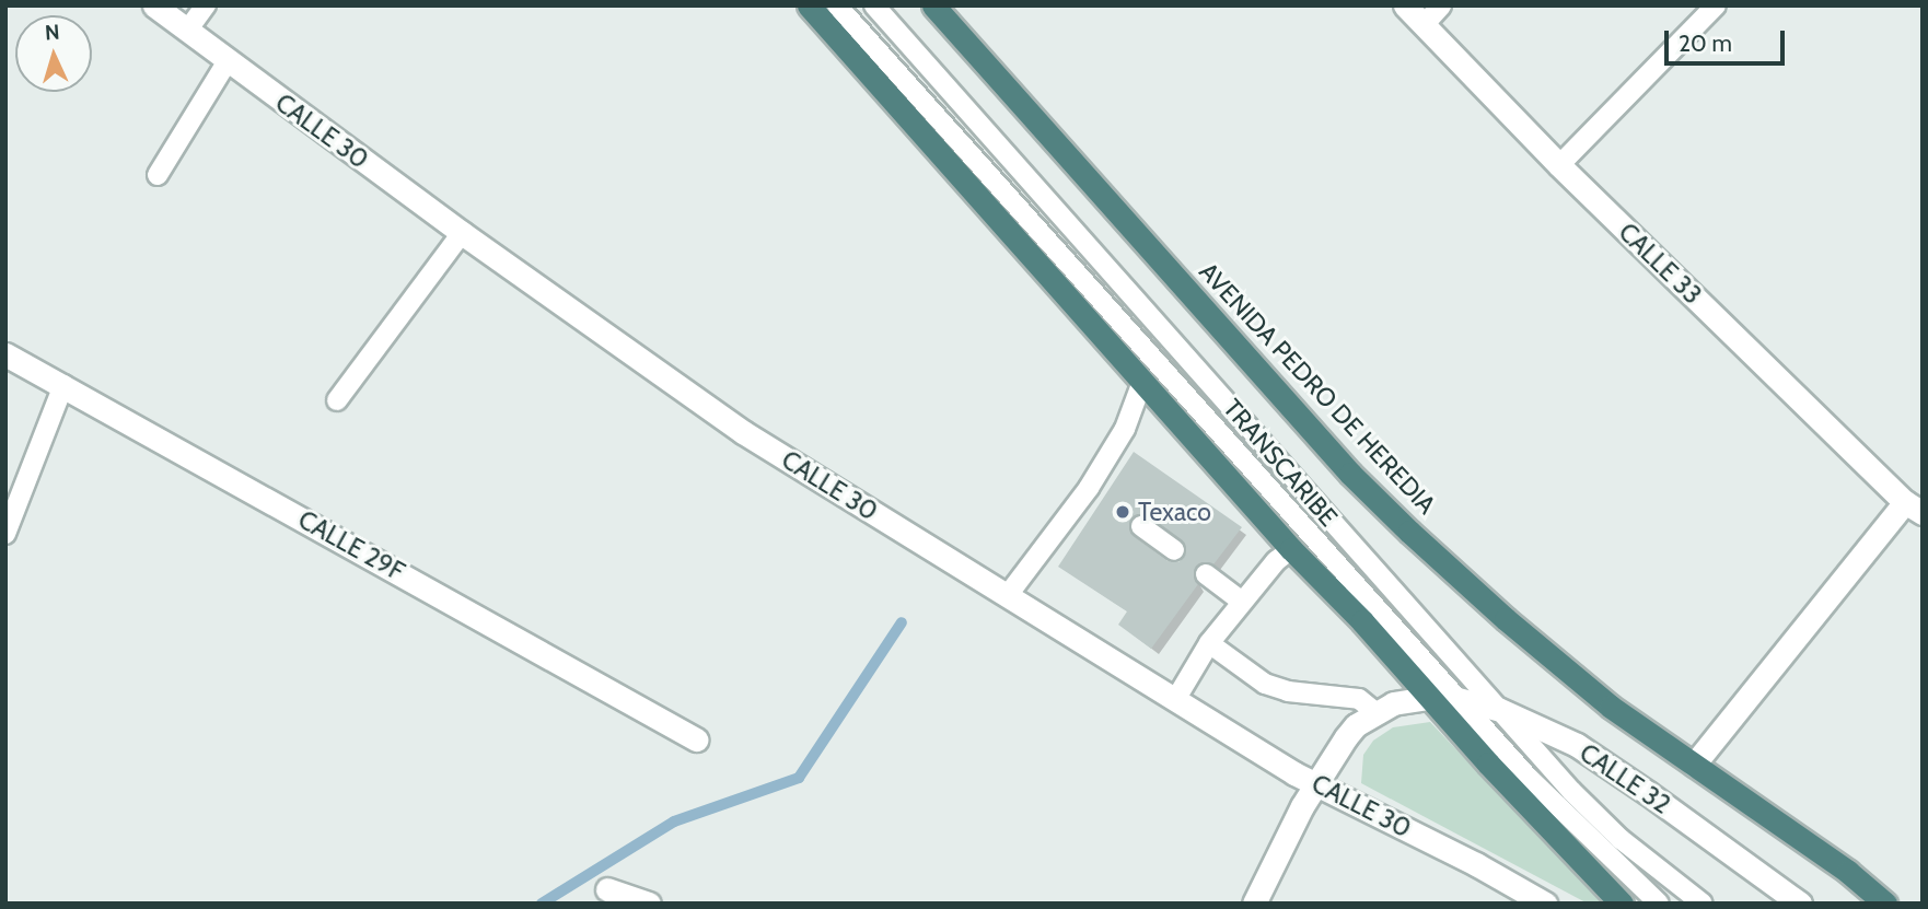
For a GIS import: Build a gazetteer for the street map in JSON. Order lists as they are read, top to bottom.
{
  "streets": {
    "highway": ["AVENIDA PEDRO DE HEREDIA"],
    "street": [
      "CALLE 30",
      "CALLE 33",
      "CALLE 29F",
      "CALLE 32"
    ],
    "lane": ["TRANSCARIBE"]
  },
  "crossings": [
    ["TRANSCARIBE", "CALLE 32"]
  ],
  "places": ["Texaco"],
  "scale_bar": "20 m",
  "north": "top"
}
